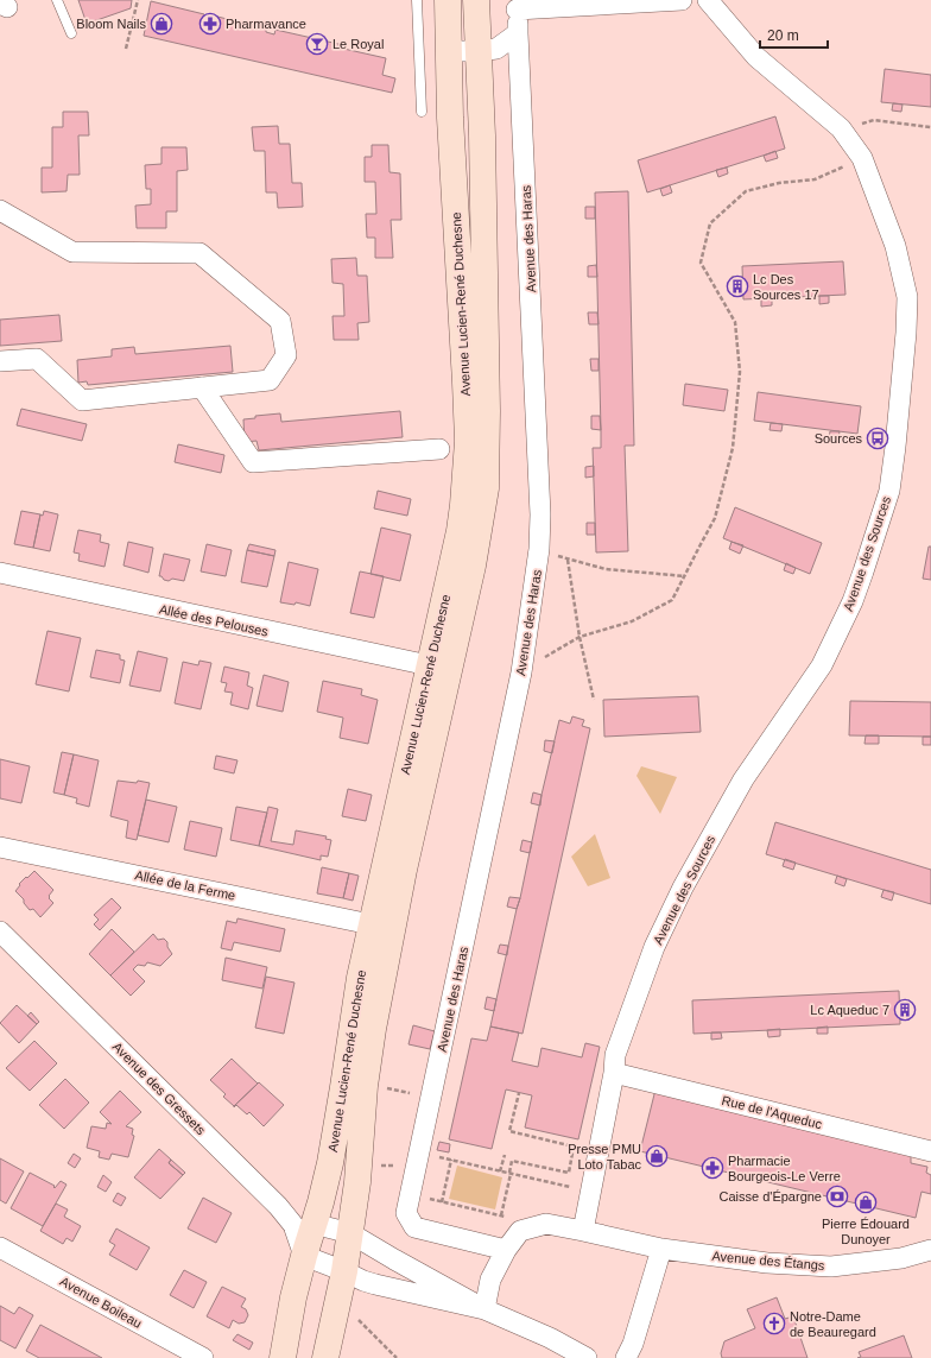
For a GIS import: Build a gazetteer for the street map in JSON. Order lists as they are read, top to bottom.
{
  "streets": {
    "main road": ["Avenue Lucien-René Duchesne"],
    "street": [
      "Avenue des Haras",
      "Avenue des Sources",
      "Allée des Pelouses",
      "Allée de la Ferme",
      "Avenue des Gressets",
      "Rue de l'Aqueduc",
      "Avenue des Étangs",
      "Avenue Boileau"
    ]
  },
  "crossings": [
    ["Avenue Lucien-René Duchesne", "Allée des Pelouses"],
    ["Avenue Lucien-René Duchesne", "Allée de la Ferme"],
    ["Avenue Lucien-René Duchesne", "Avenue des Gressets"],
    ["Avenue des Sources", "Rue de l'Aqueduc"],
    ["Avenue des Sources", "Avenue des Étangs"]
  ],
  "places": {
    "shop": ["Bloom Nails", "Presse PMU Loto Tabac", "Pierre Édouard Dunoyer"],
    "pharmacy": ["Pharmavance", "Pharmacie Bourgeois-Le Verre"],
    "bar": ["Le Royal"],
    "building": ["Lc Des Sources 17", "Lc Aqueduc 7"],
    "bus stop": ["Sources"],
    "bank": ["Caisse d'Épargne"],
    "church": ["Notre-Dame de Beauregard"]
  },
  "scale_bar": "20 m"
}
